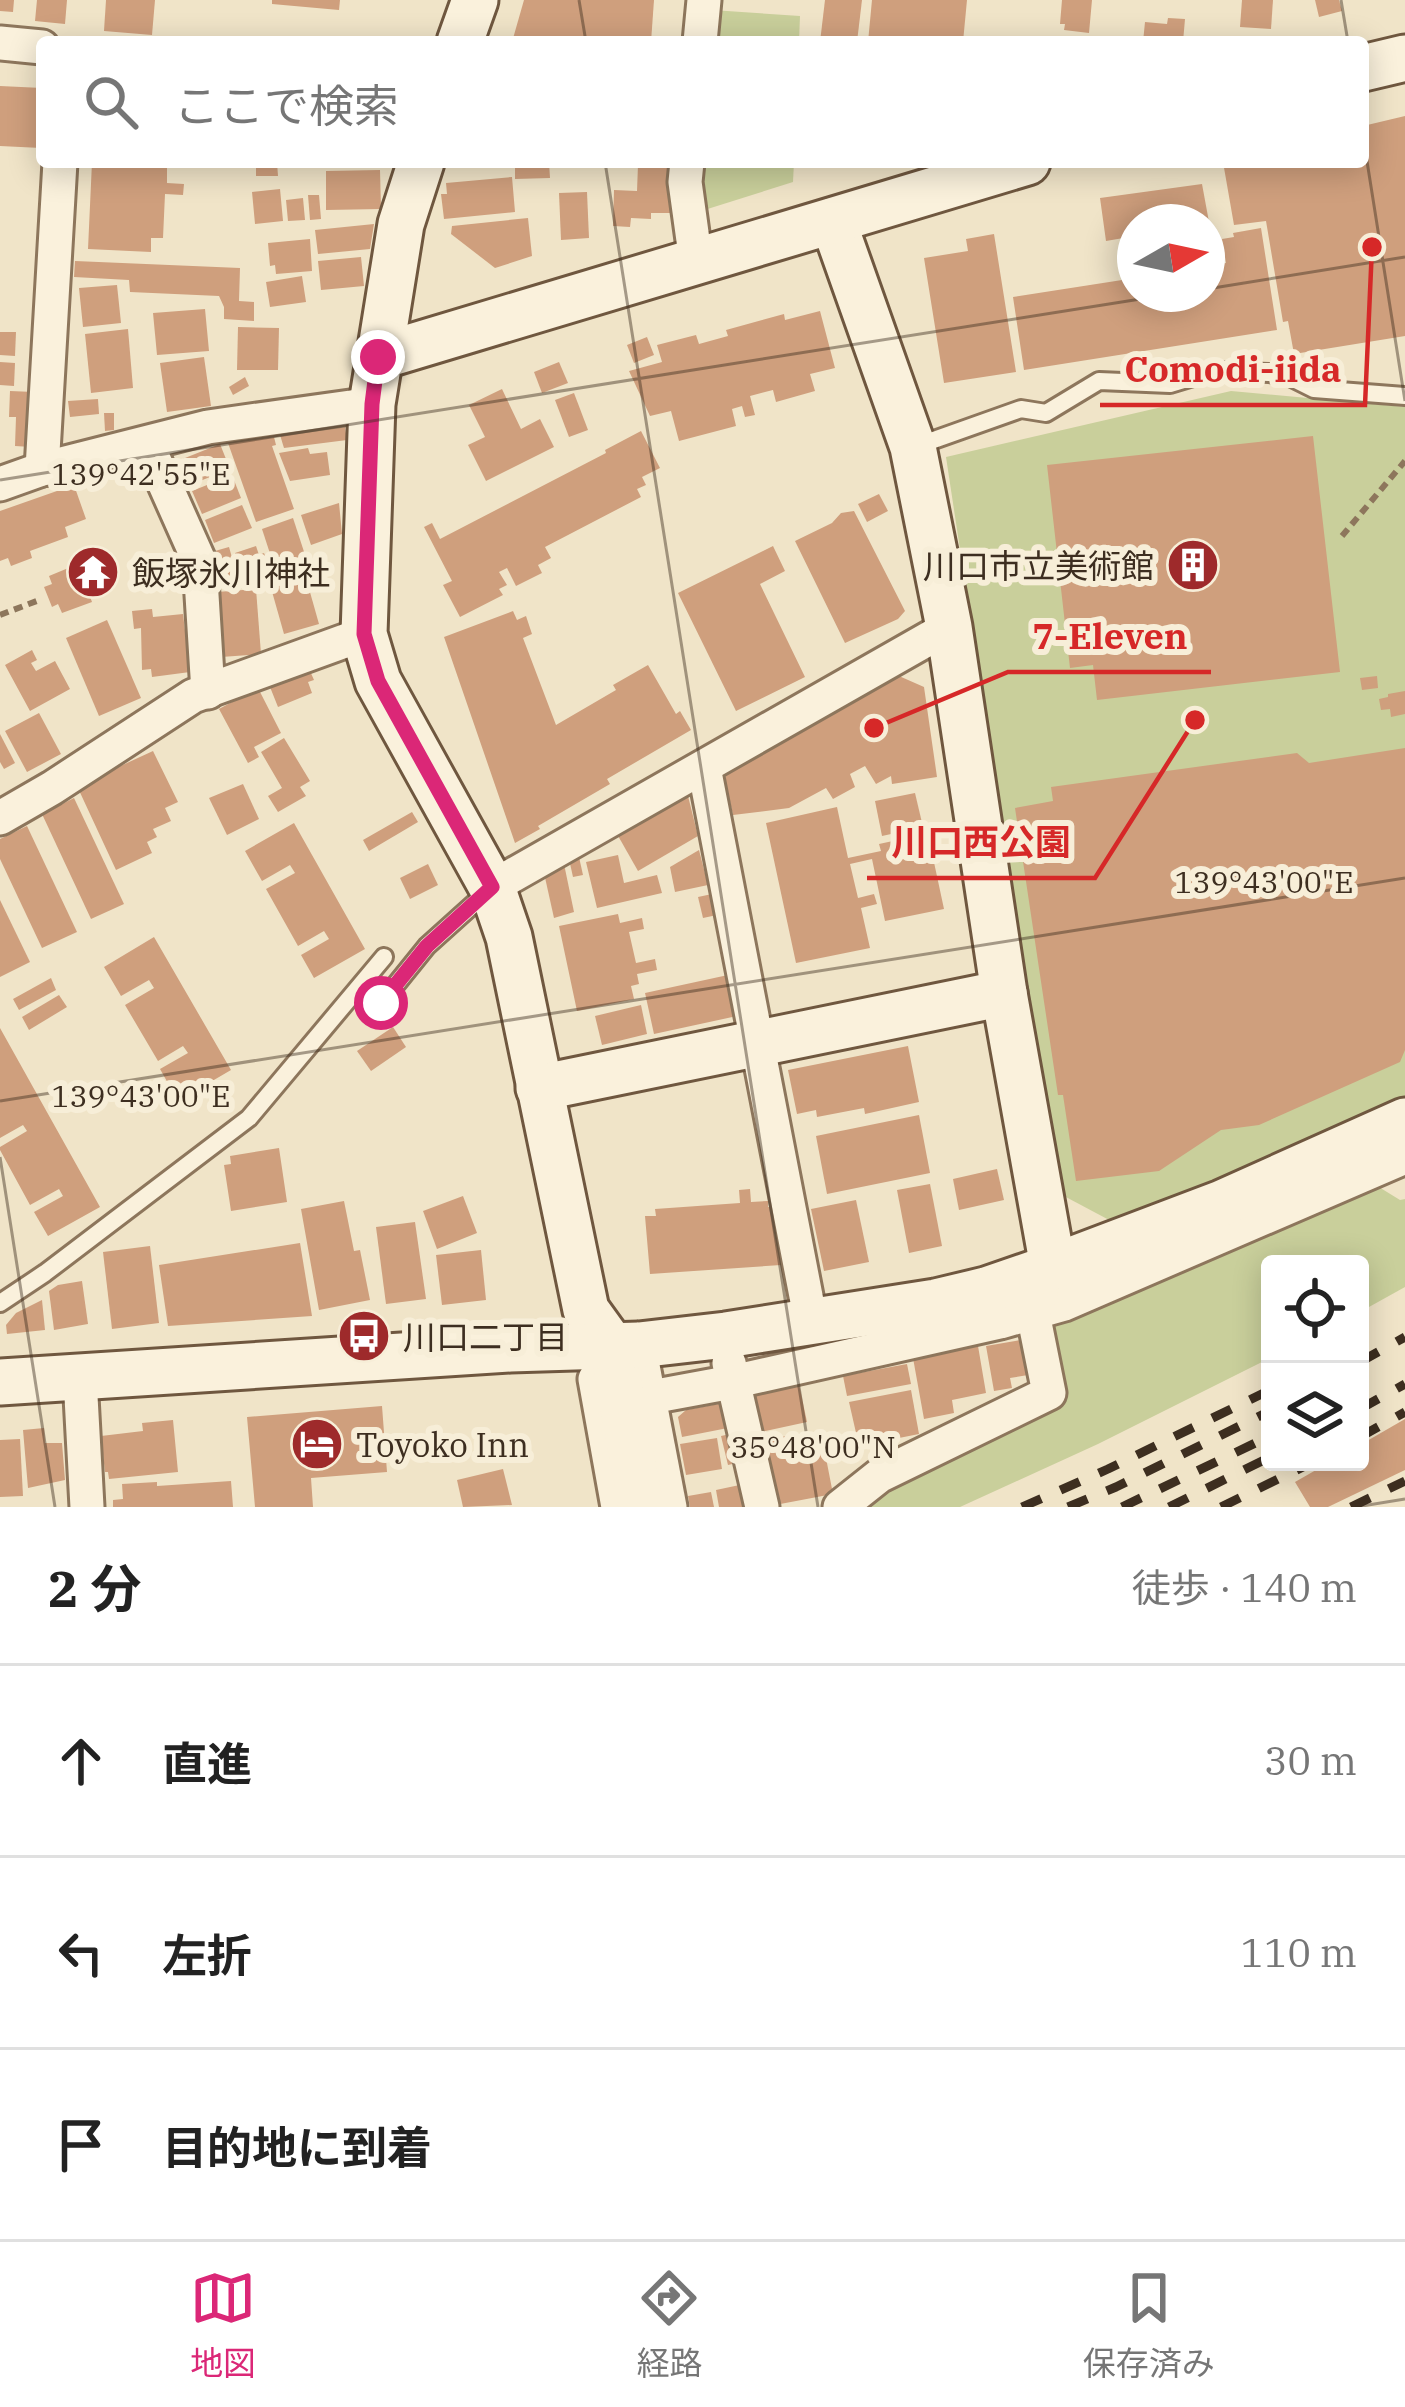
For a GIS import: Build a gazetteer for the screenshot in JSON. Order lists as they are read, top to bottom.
{
  "places": {
    "other": ["Comodi-iida", "川口西公園", "7-Eleven"],
    "building": ["川口市立美術館"],
    "temple": ["飯塚氷川神社"],
    "bus stop": ["川口二丁目"],
    "hotel": ["Toyoko Inn"]
  },
  "north": "right",
  "page": {
    "search": "ここで検索",
    "heading": ["2 分", "徒歩 · 140 m"],
    "list": [
      ["直進", "30 m"],
      ["左折", "110 m"],
      "目的地に到着"
    ],
    "nav": ["地図", "経路", "保存済み"]
  },
  "coordinates": ["139°42'55\"E", "139°43'00\"E", "35°48'00\"N"]
}
